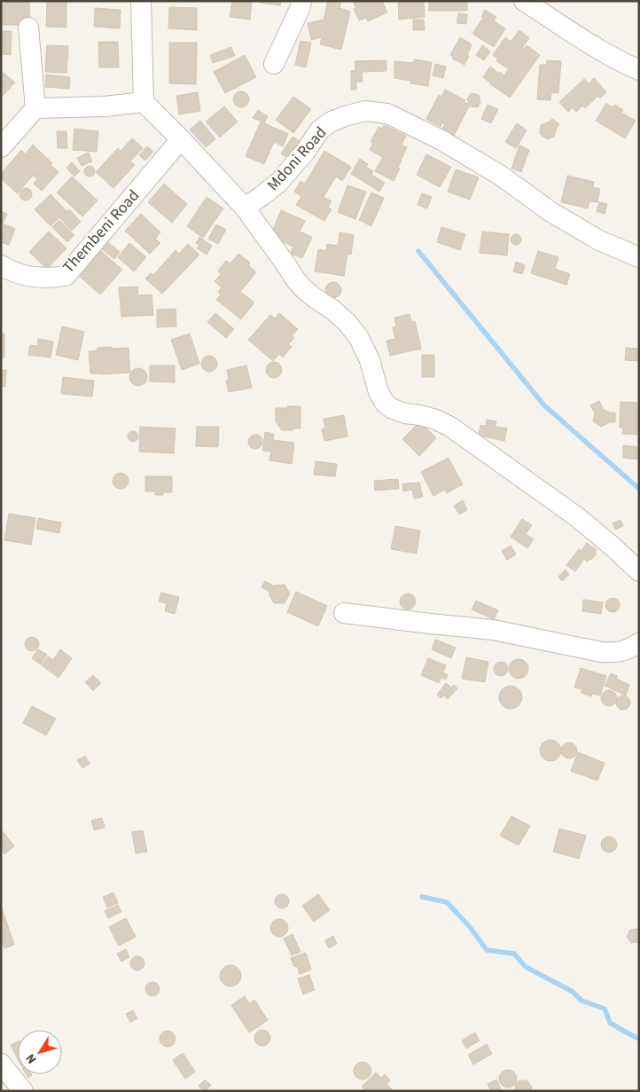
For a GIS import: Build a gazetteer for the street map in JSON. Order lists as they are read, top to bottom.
{
  "streets": {
    "street": ["Mdoni Road", "Thembeni Road"]
  },
  "north": "bottom left"
}
